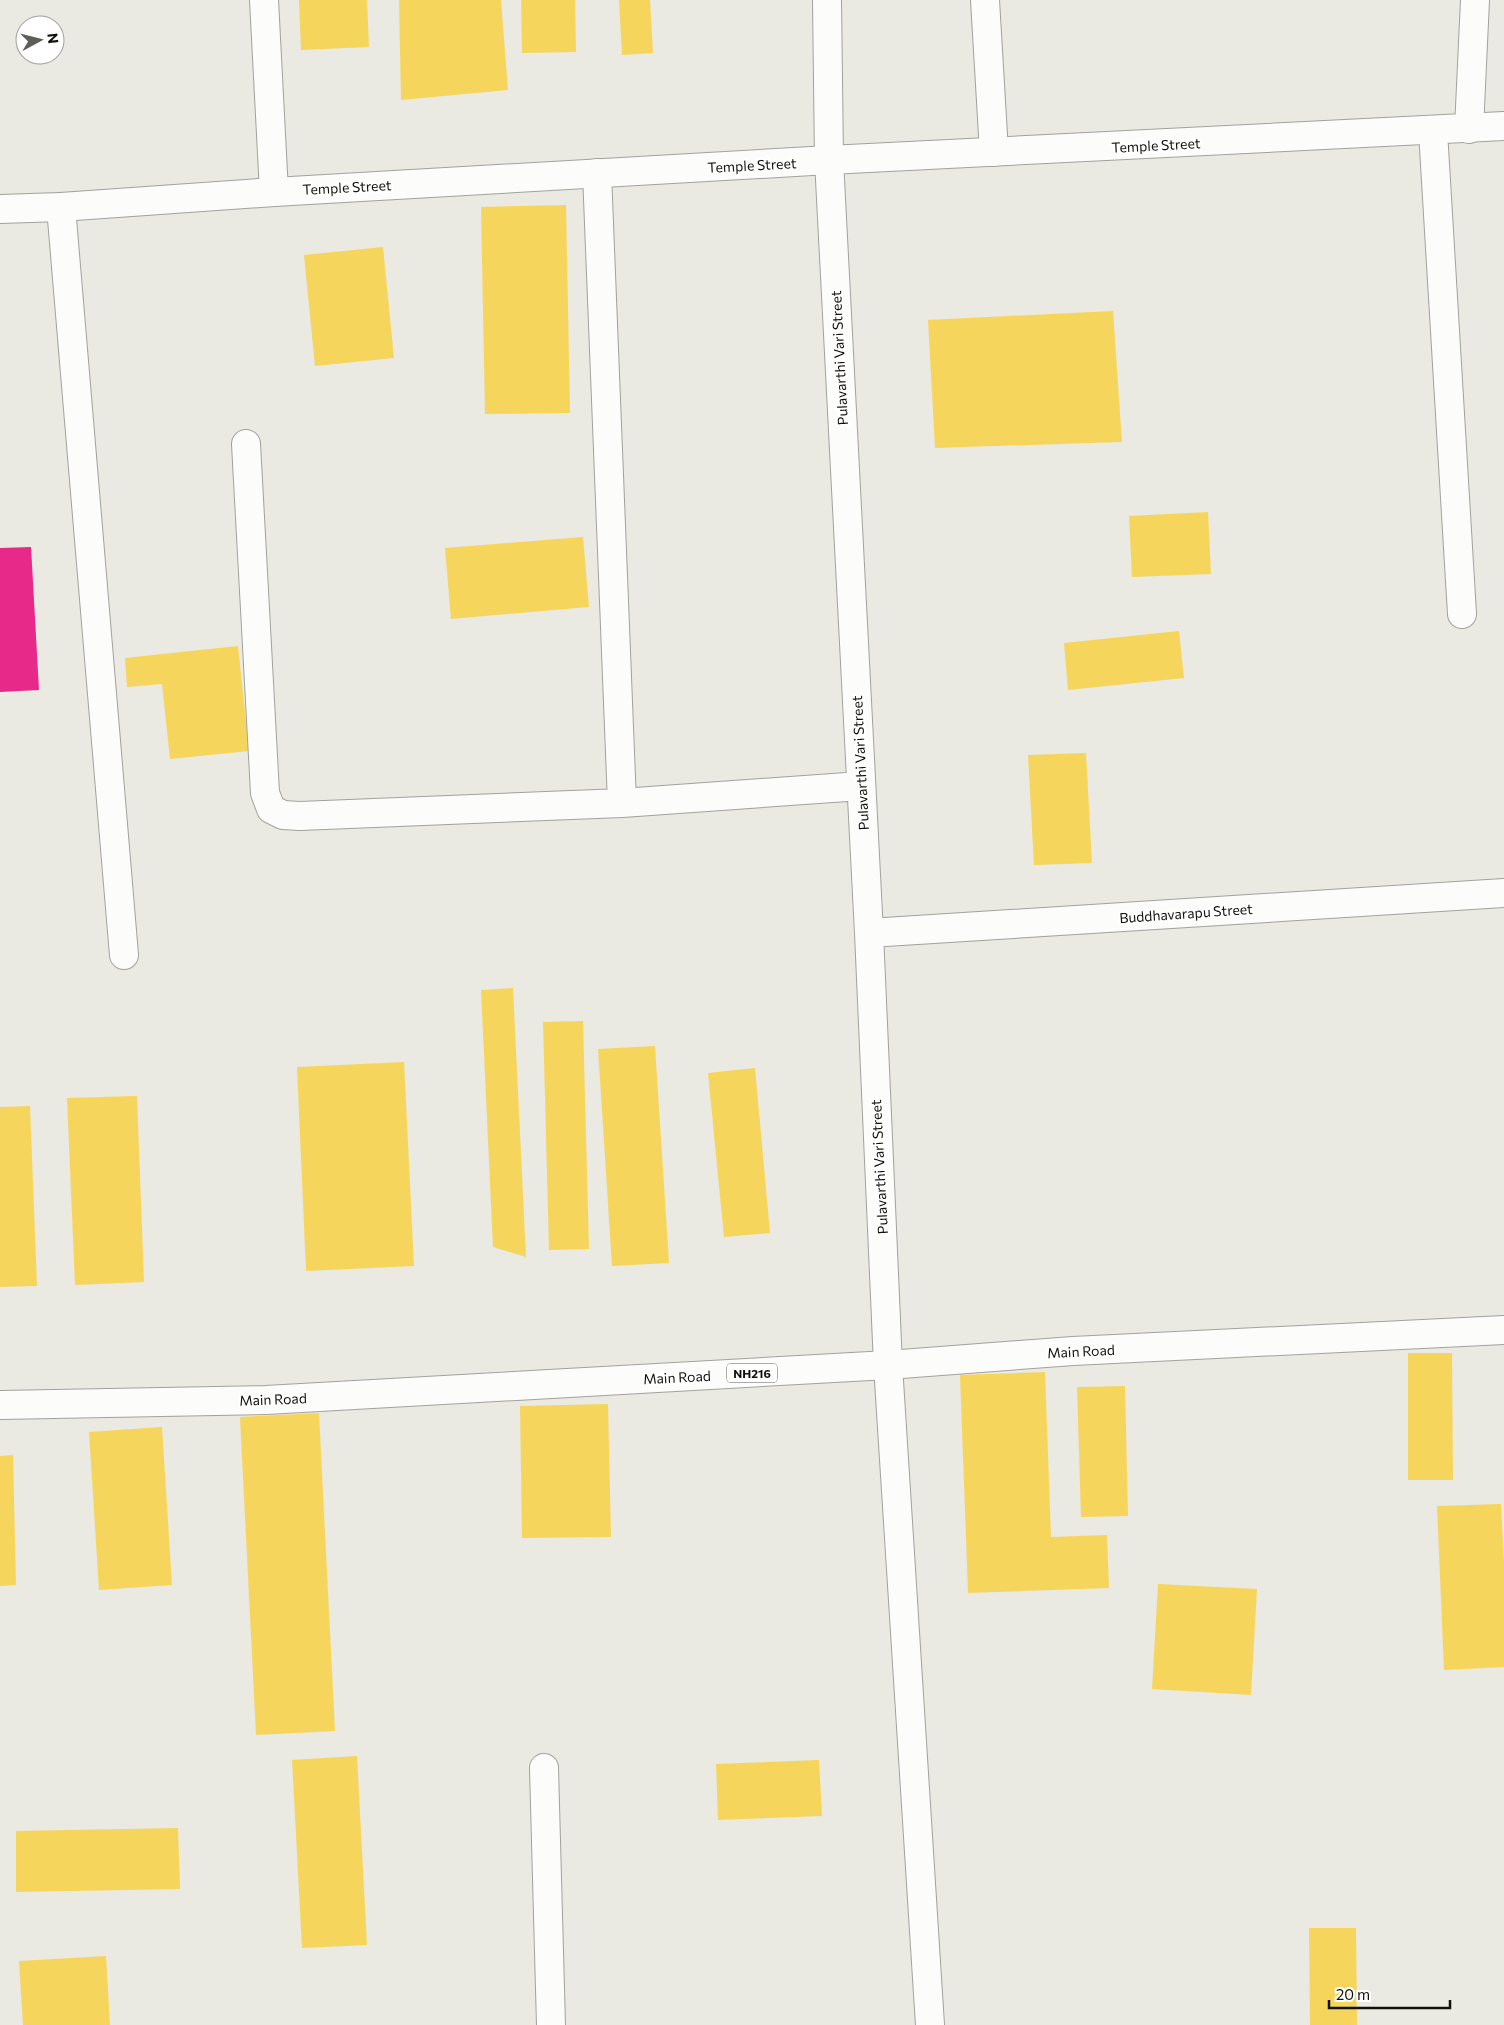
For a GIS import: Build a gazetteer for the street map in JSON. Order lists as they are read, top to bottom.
{
  "streets": {
    "main road": [
      "Temple Street",
      "Pulavarthi Vari Street",
      "Buddhavarapu Street",
      "Main Road",
      "NH216"
    ]
  },
  "crossings": [
    ["Temple Street", "Pulavarthi Vari Street"],
    ["Pulavarthi Vari Street", "Buddhavarapu Street"],
    ["Pulavarthi Vari Street", "Main Road"]
  ],
  "scale_bar": "20 m",
  "north": "right"
}
